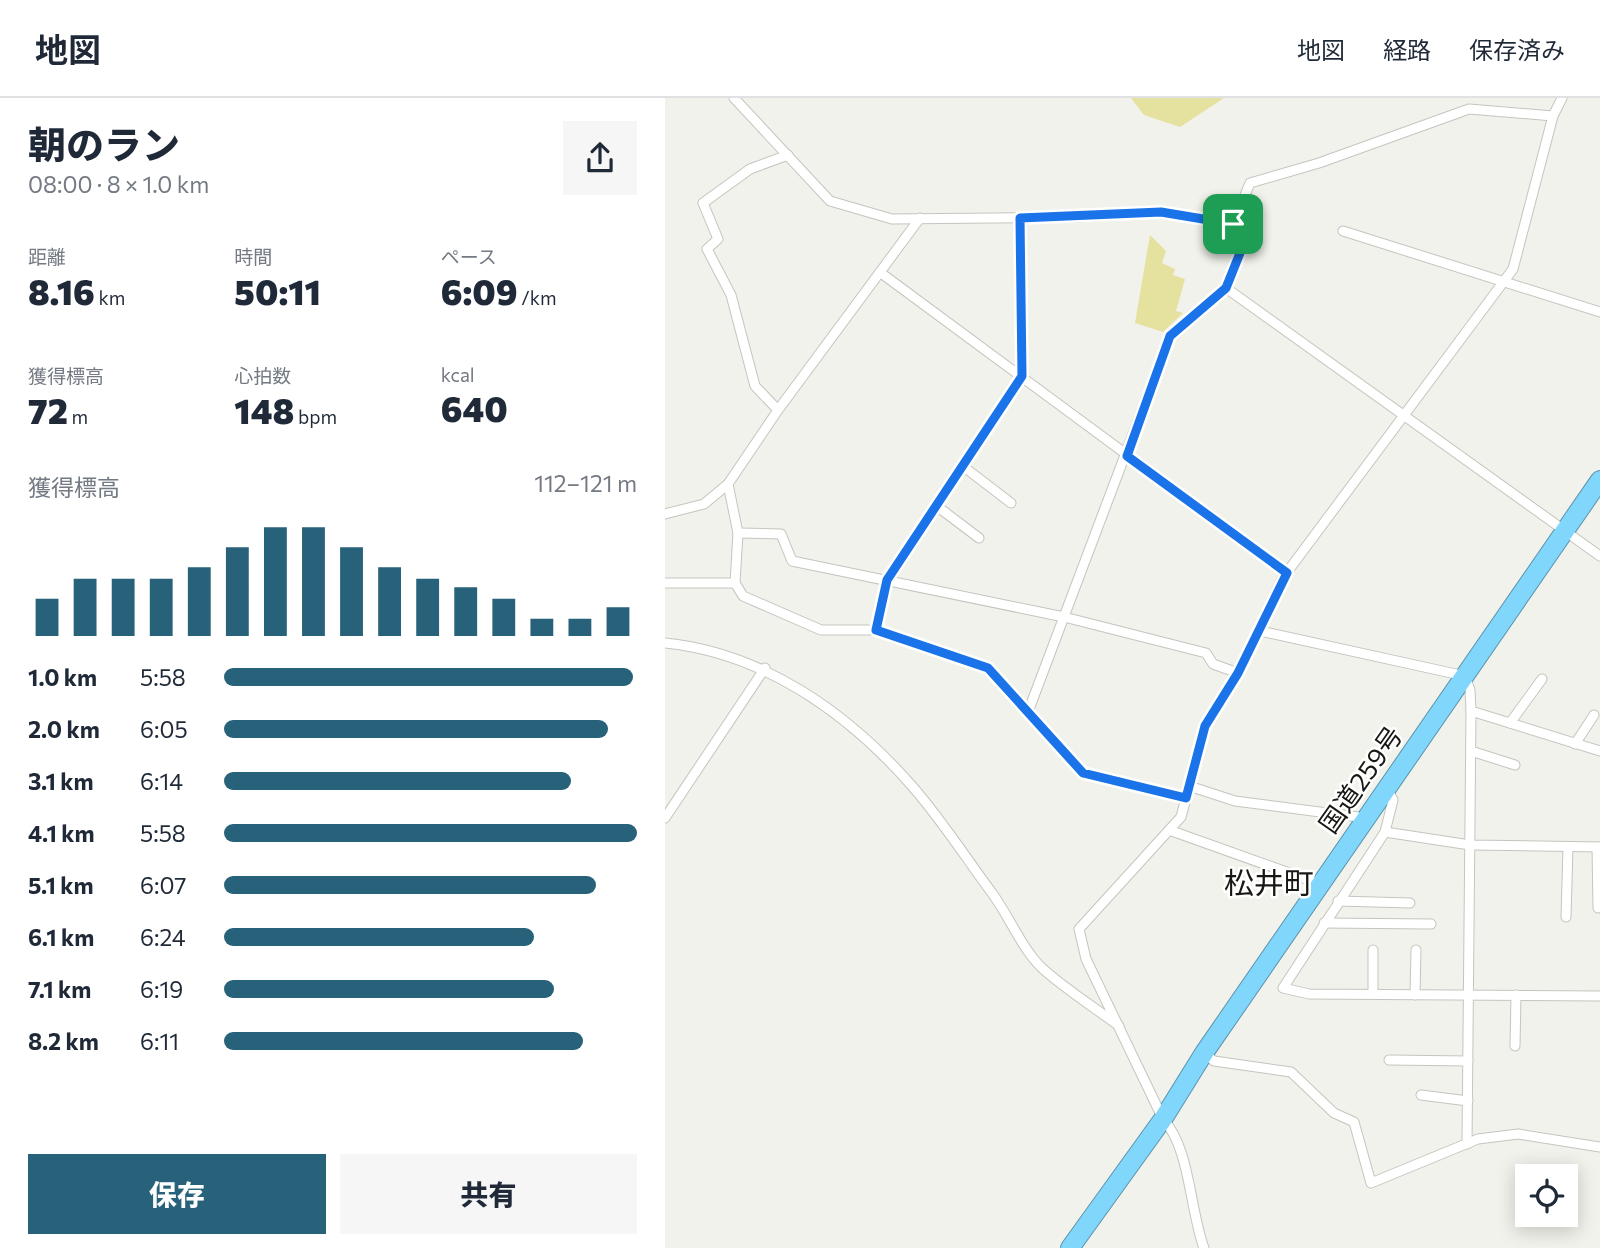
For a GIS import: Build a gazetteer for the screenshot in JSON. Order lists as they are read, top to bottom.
{
  "streets": {
    "highway": ["国道259号"]
  },
  "districts": ["松井町"],
  "page": {
    "header": "地図",
    "nav": ["地図", "経路", "保存済み"],
    "heading": ["朝のラン", "08:00 · 8 × 1.0 km"],
    "stats": [
      ["距離", "8.16 km"],
      ["時間", "50:11"],
      ["ペース", "6:09 /km"],
      ["獲得標高", "72 m"],
      ["心拍数", "148 bpm"],
      ["kcal", "640"]
    ],
    "chart": ["獲得標高", "112–121 m"],
    "list": [
      {
        "name": "1.0 km",
        "note": "5:58"
      },
      {
        "name": "2.0 km",
        "note": "6:05"
      },
      {
        "name": "3.1 km",
        "note": "6:14"
      },
      {
        "name": "4.1 km",
        "note": "5:58"
      },
      {
        "name": "5.1 km",
        "note": "6:07"
      },
      {
        "name": "6.1 km",
        "note": "6:24"
      },
      {
        "name": "7.1 km",
        "note": "6:19"
      },
      {
        "name": "8.2 km",
        "note": "6:11"
      }
    ],
    "buttons": ["保存", "共有"]
  }
}
